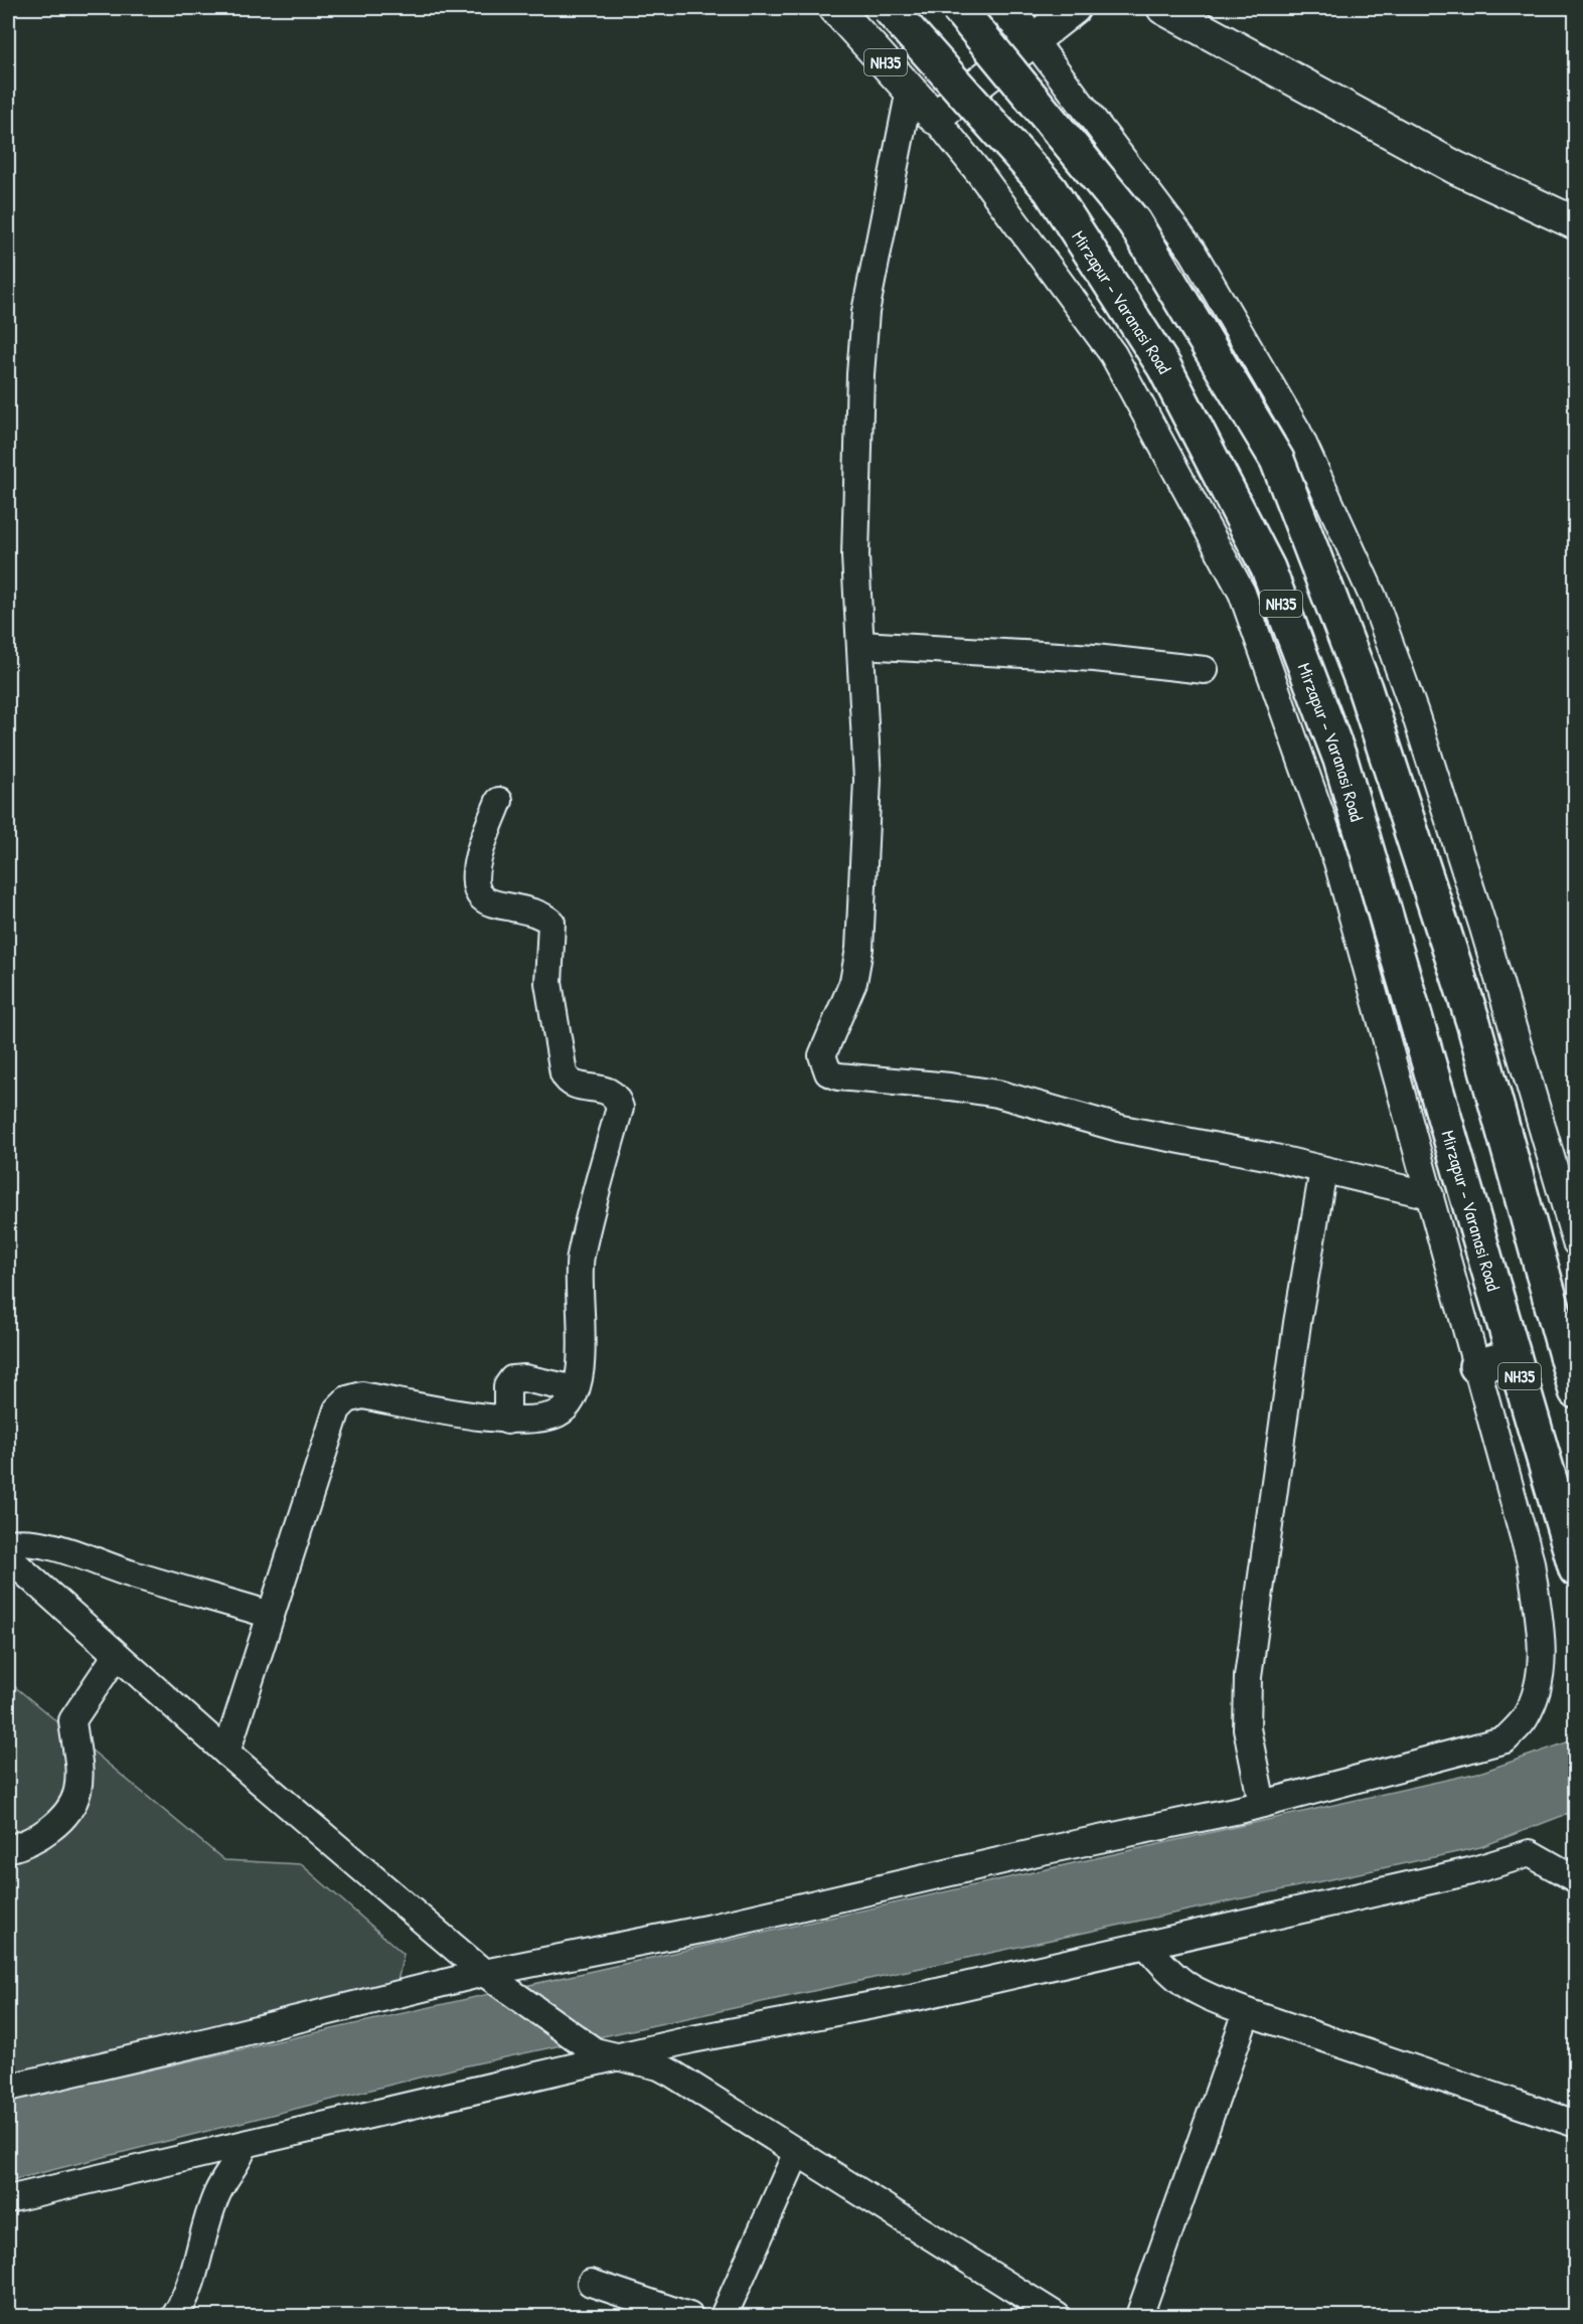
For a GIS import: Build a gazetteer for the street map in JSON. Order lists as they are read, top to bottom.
{
  "streets": {
    "highway": ["NH35", "Mirzapur - Varanasi Road"]
  }
}
